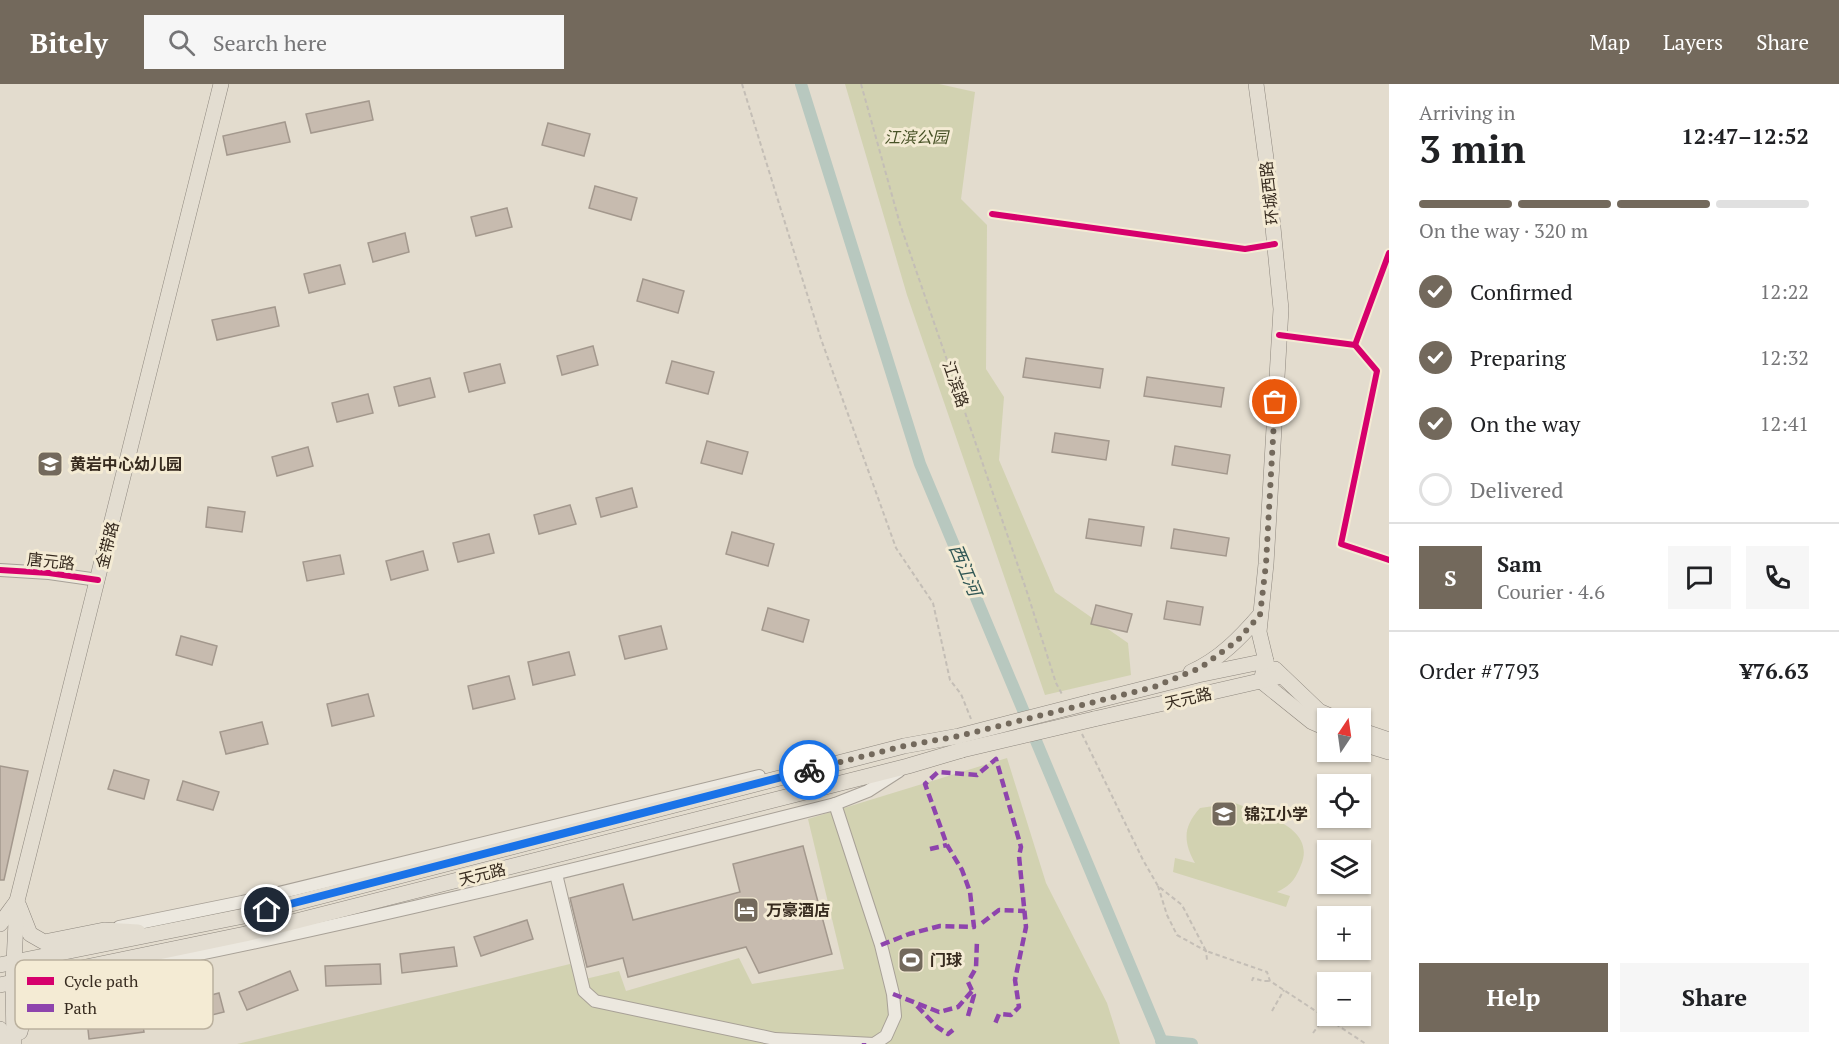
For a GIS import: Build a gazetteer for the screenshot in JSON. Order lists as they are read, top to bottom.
{
  "streets": {
    "main road": ["环城西路", "金带路", "天元路"],
    "street": ["唐元路"],
    "path": ["江滨路"]
  },
  "crossings": [
    ["环城西路", "天元路"],
    ["金带路", "唐元路"]
  ],
  "water": ["西江河"],
  "parks": ["江滨公园"],
  "places": {
    "school or university": ["黄岩中心幼儿园", "锦江小学"],
    "hotel": ["万豪酒店"],
    "sports": ["门球"]
  },
  "legend": ["Cycle path", "Path"],
  "north": "top",
  "page": {
    "header": "Bitely",
    "search": "Search here",
    "nav": ["Map", "Layers", "Share"],
    "heading": ["3 min", "Arriving in", "12:47–12:52"],
    "panel": [
      "Sam",
      "Courier · 4.6",
      "Order #7793",
      "¥76.63"
    ],
    "bar": "On the way · 320 m",
    "list": [
      ["Confirmed", "12:22"],
      ["Preparing", "12:32"],
      ["On the way", "12:41"],
      "Delivered"
    ],
    "round": "S",
    "map_buttons": ["+", "−"],
    "buttons": ["Help", "Share"]
  }
}
